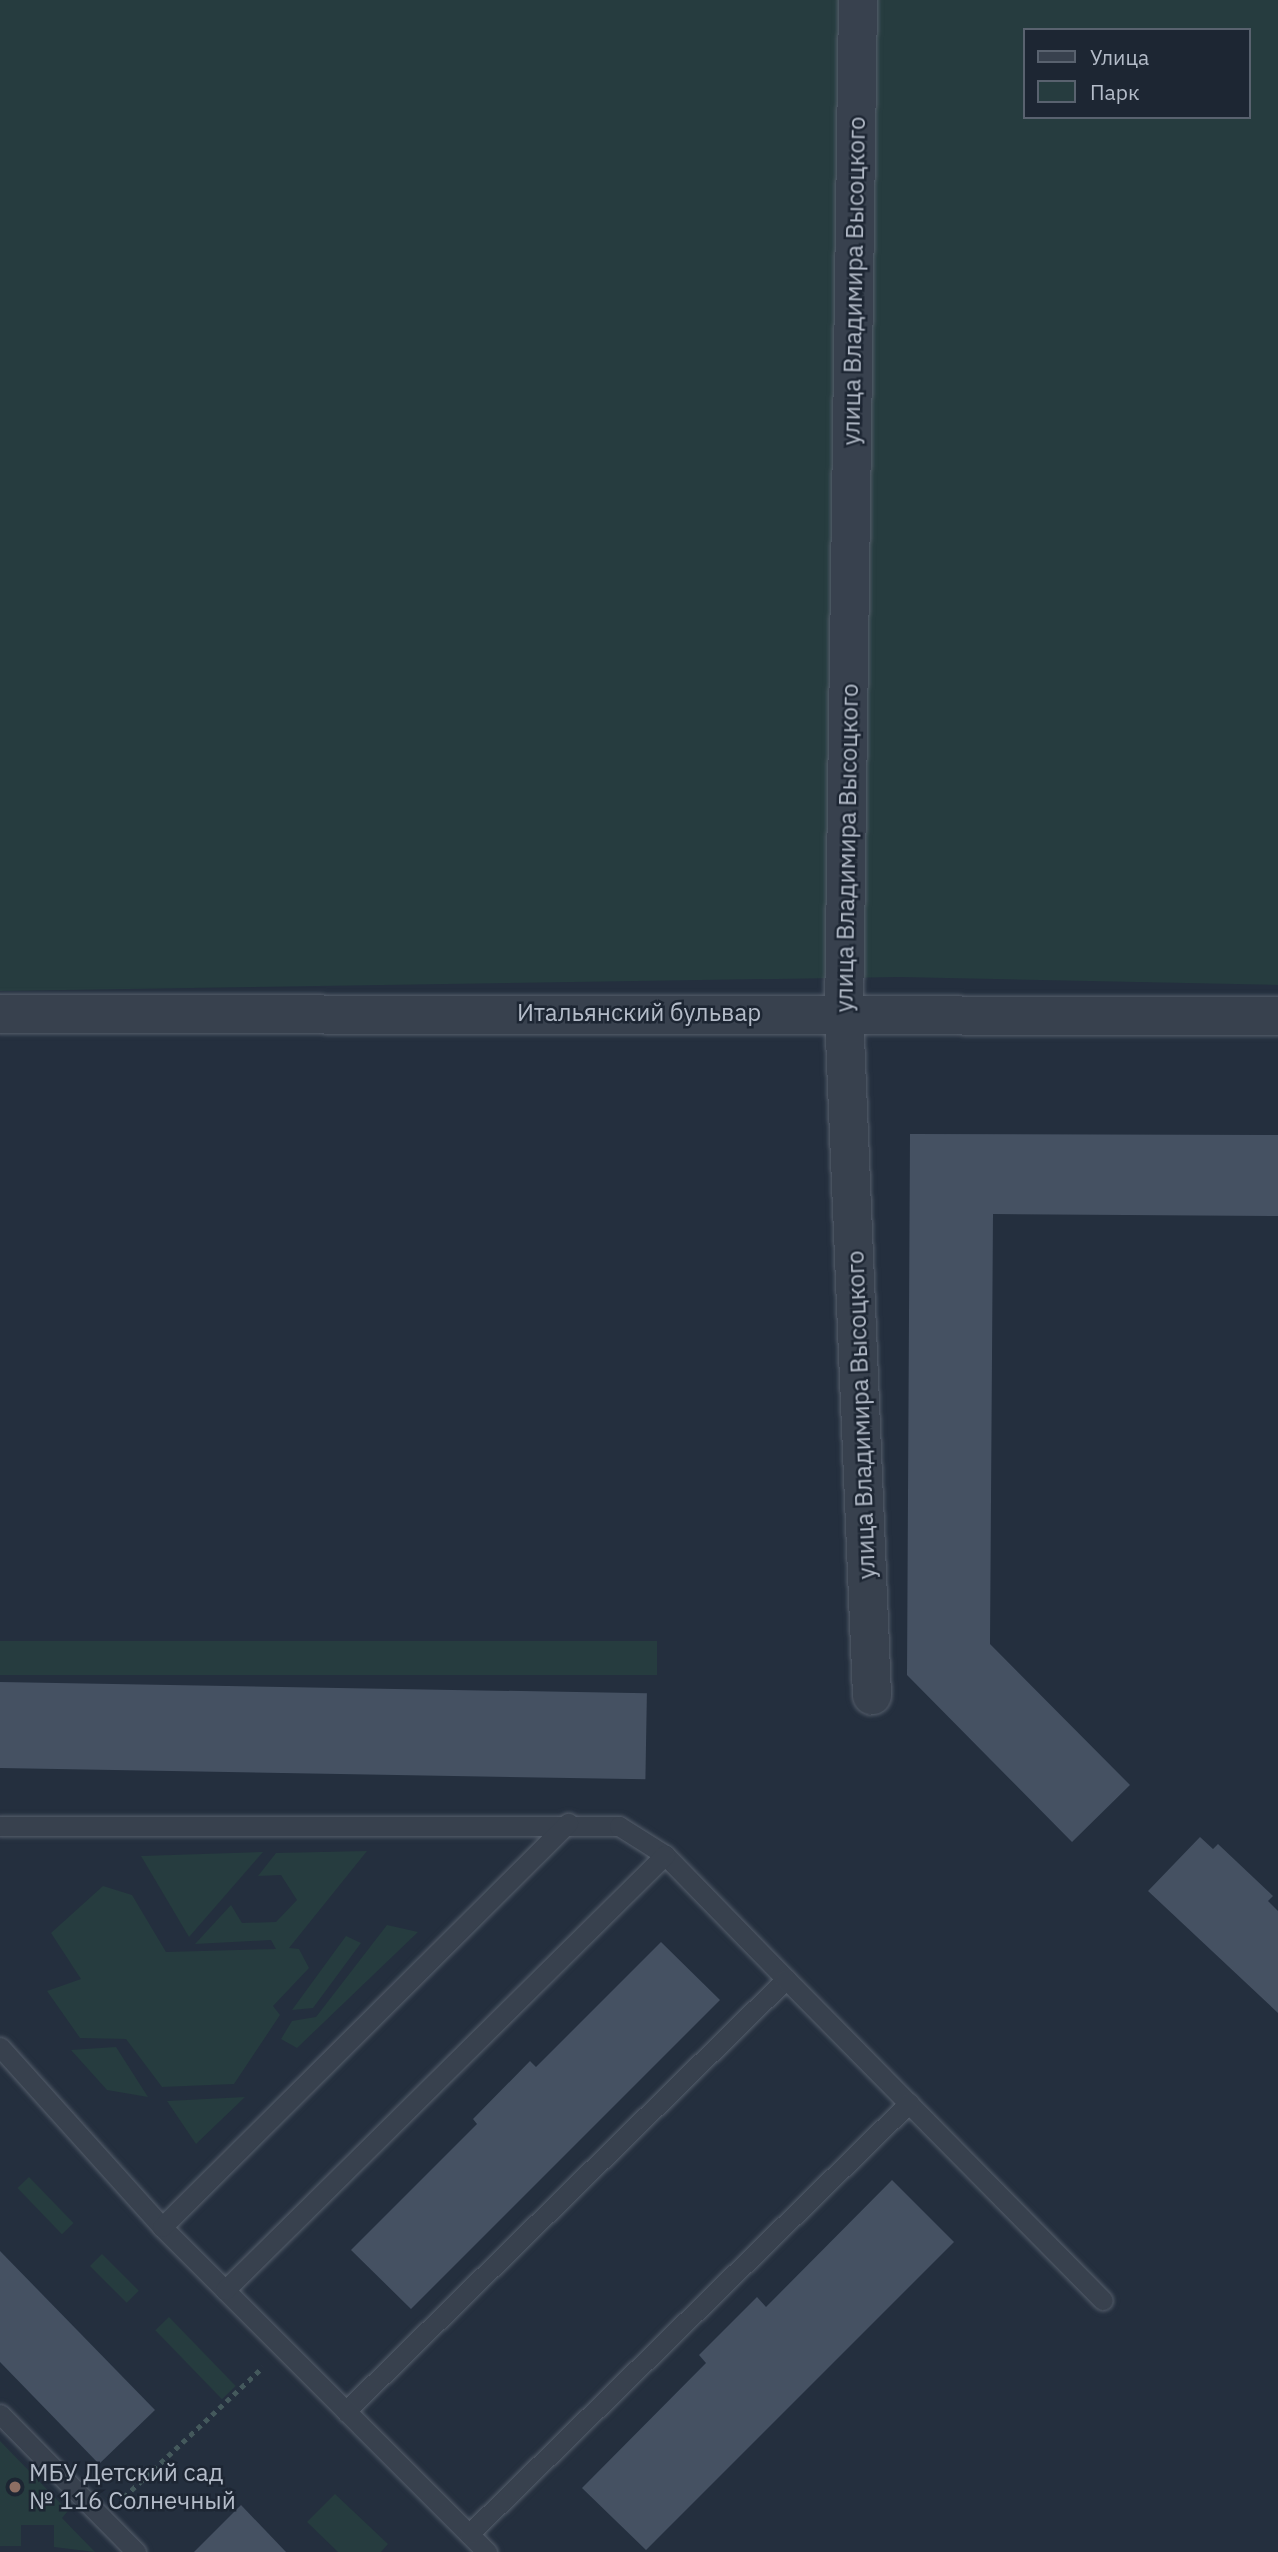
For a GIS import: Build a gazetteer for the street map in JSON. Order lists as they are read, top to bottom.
{
  "streets": {
    "street": ["улица Владимира Высоцкого", "Итальянский бульвар"]
  },
  "crossings": [
    ["улица Владимира Высоцкого", "Итальянский бульвар"]
  ],
  "places": ["МБУ Детский сад № 116 Солнечный"],
  "legend": ["Улица", "Парк"]
}
